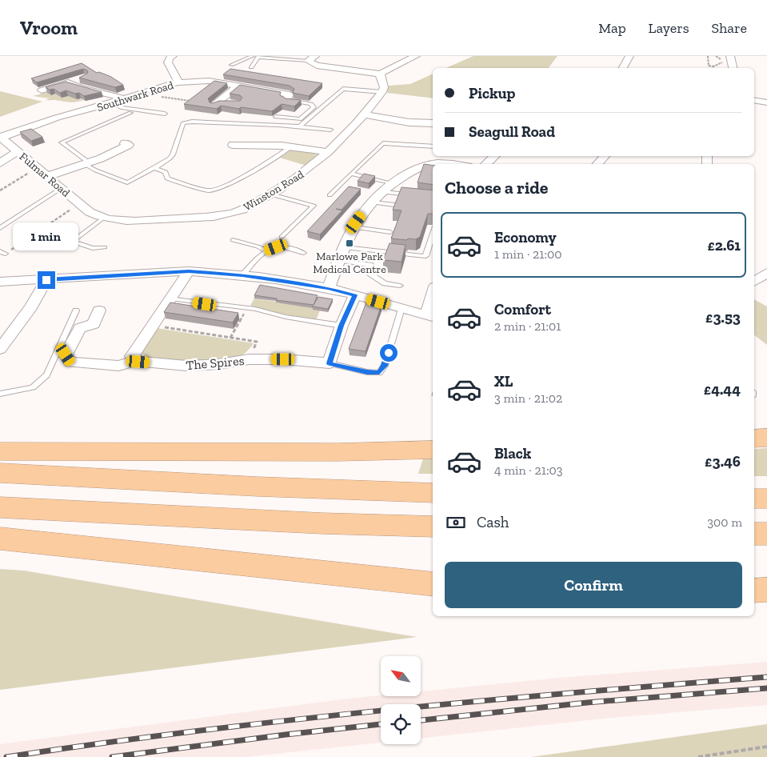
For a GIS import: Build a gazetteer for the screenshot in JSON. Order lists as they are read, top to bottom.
{
  "streets": {
    "street": [
      "Southwark Road",
      "Fulmar Road",
      "Winston Road",
      "The Spires"
    ]
  },
  "crossings": [
    ["Southwark Road", "Fulmar Road"],
    ["Fulmar Road", "Winston Road"]
  ],
  "places": {
    "transit": ["Marlowe Park Medical Centre"]
  },
  "north": "top left",
  "page": {
    "header": "Vroom",
    "nav": ["Map", "Layers", "Share"],
    "banner": ["Pickup", "Seagull Road"],
    "heading": "Choose a ride",
    "list": [
      {
        "name": "Economy",
        "note": "1 min · 21:00",
        "value": "£2.61"
      },
      {
        "name": "Comfort",
        "note": "2 min · 21:01",
        "value": "£3.53"
      },
      {
        "name": "XL",
        "note": "3 min · 21:02",
        "value": "£4.44"
      },
      {
        "name": "Black",
        "note": "4 min · 21:03",
        "value": "£3.46"
      }
    ],
    "bubble": "1 min",
    "pay": ["Cash", "300 m"],
    "buttons": "Confirm"
  }
}
